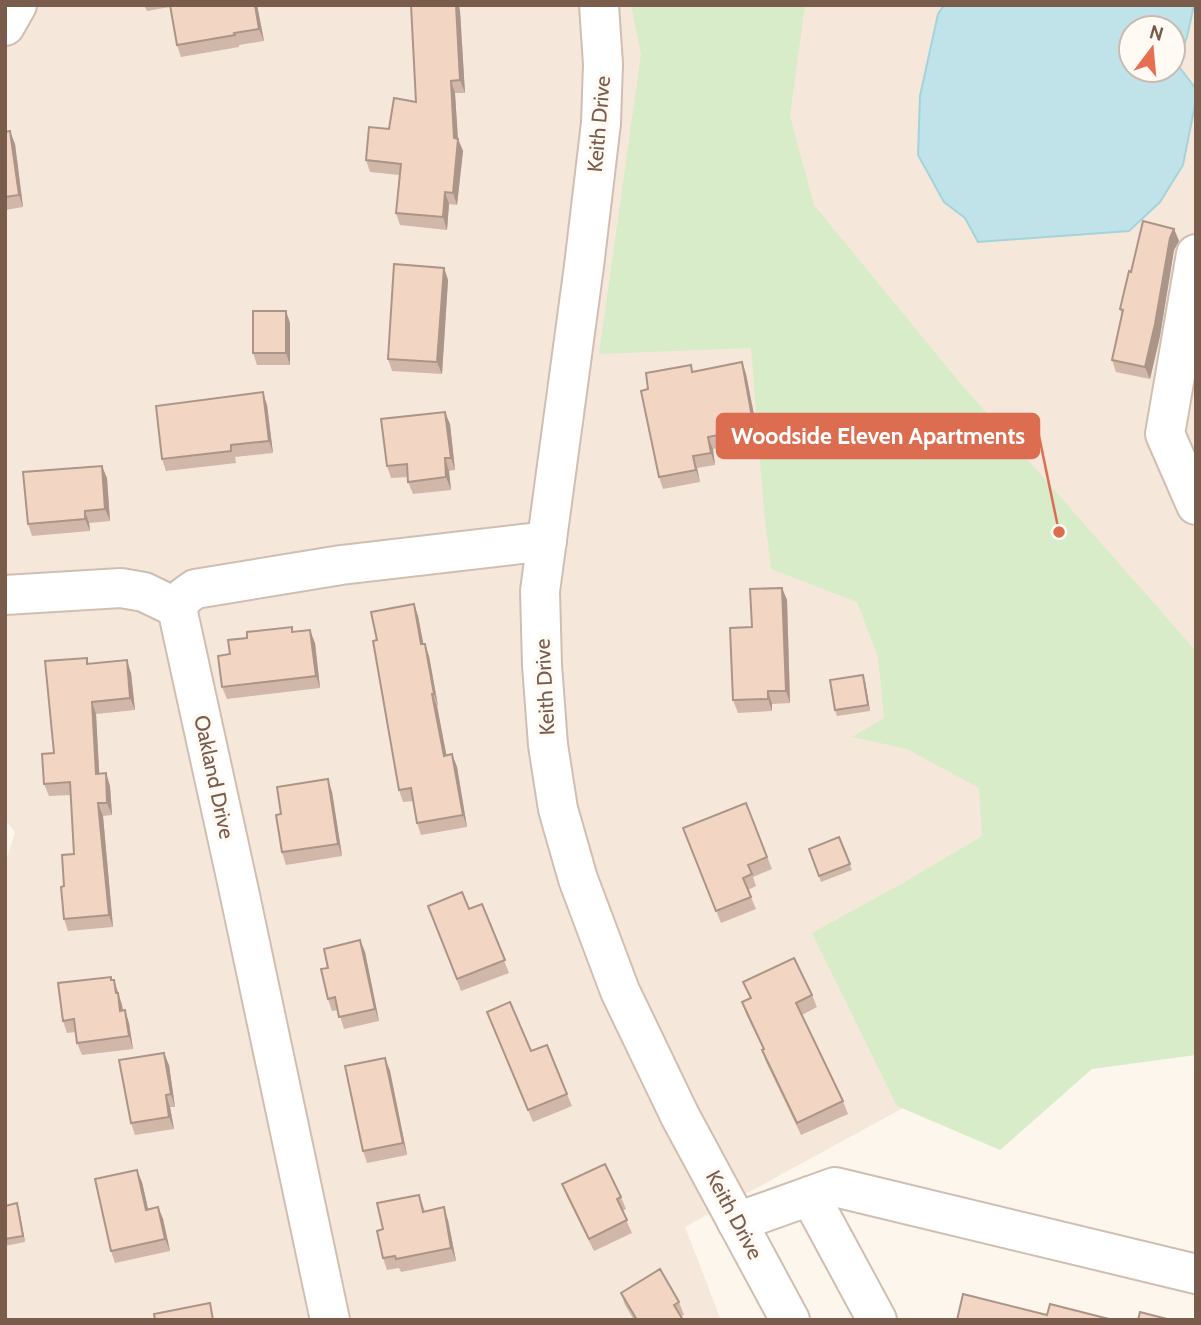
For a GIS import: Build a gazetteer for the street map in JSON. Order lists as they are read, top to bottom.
{
  "streets": {
    "street": ["Keith Drive", "Oakland Drive"]
  },
  "places": ["Woodside Eleven Apartments"],
  "north": "top"
}
